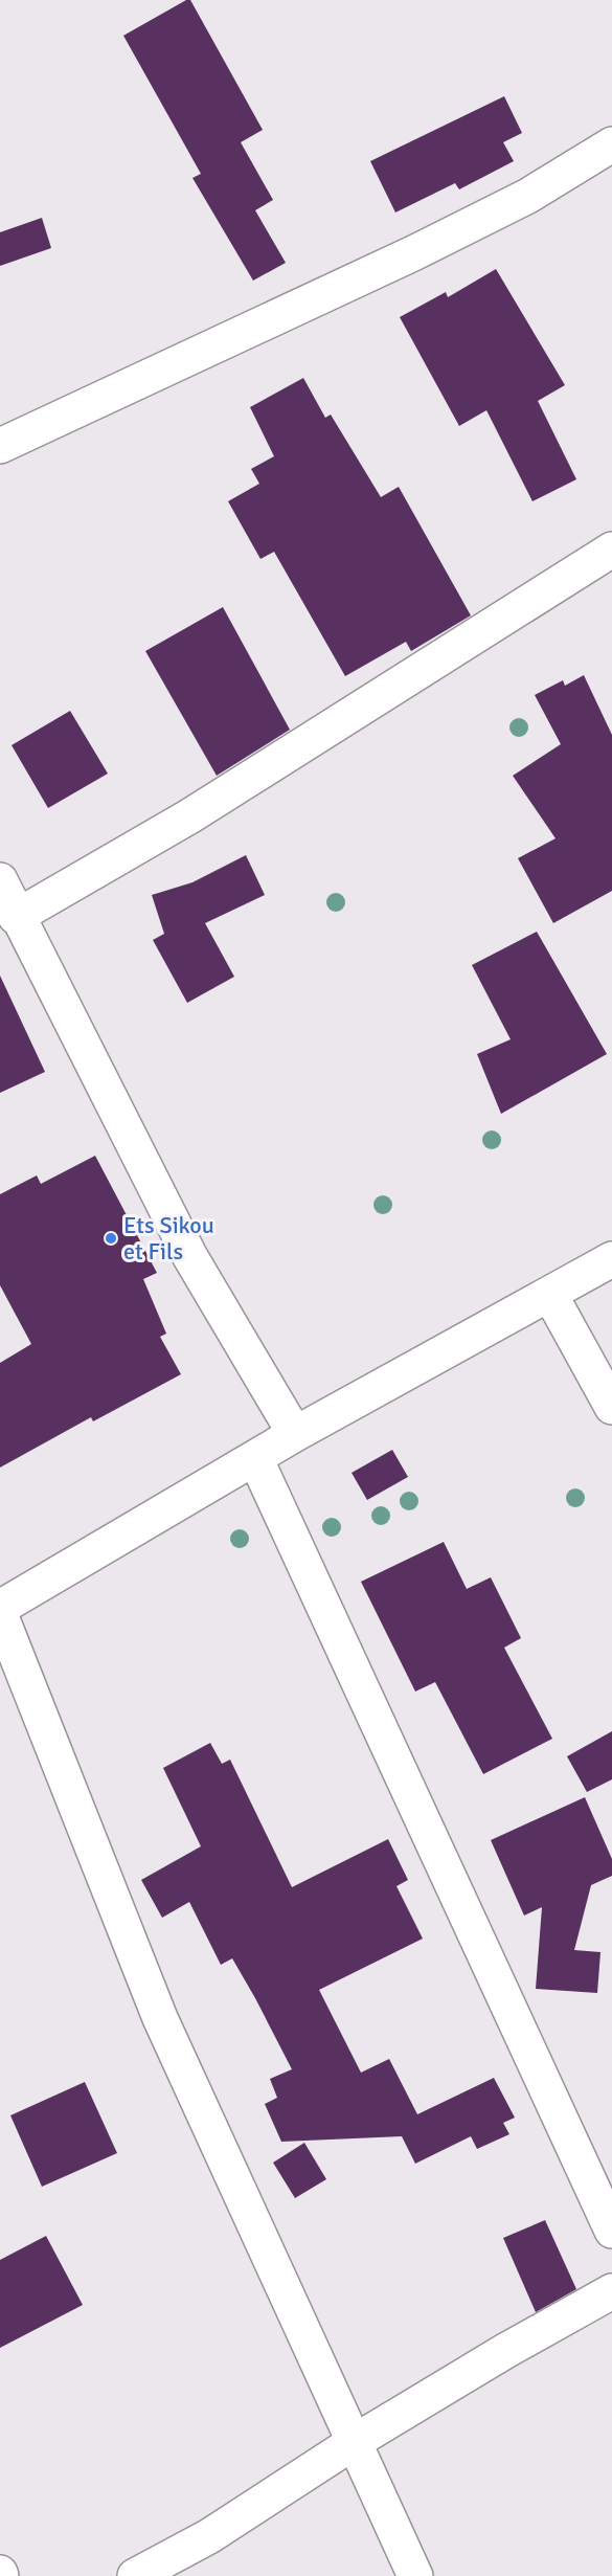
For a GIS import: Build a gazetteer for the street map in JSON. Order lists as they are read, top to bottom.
{
  "places": ["Ets Sikou et Fils"]
}
